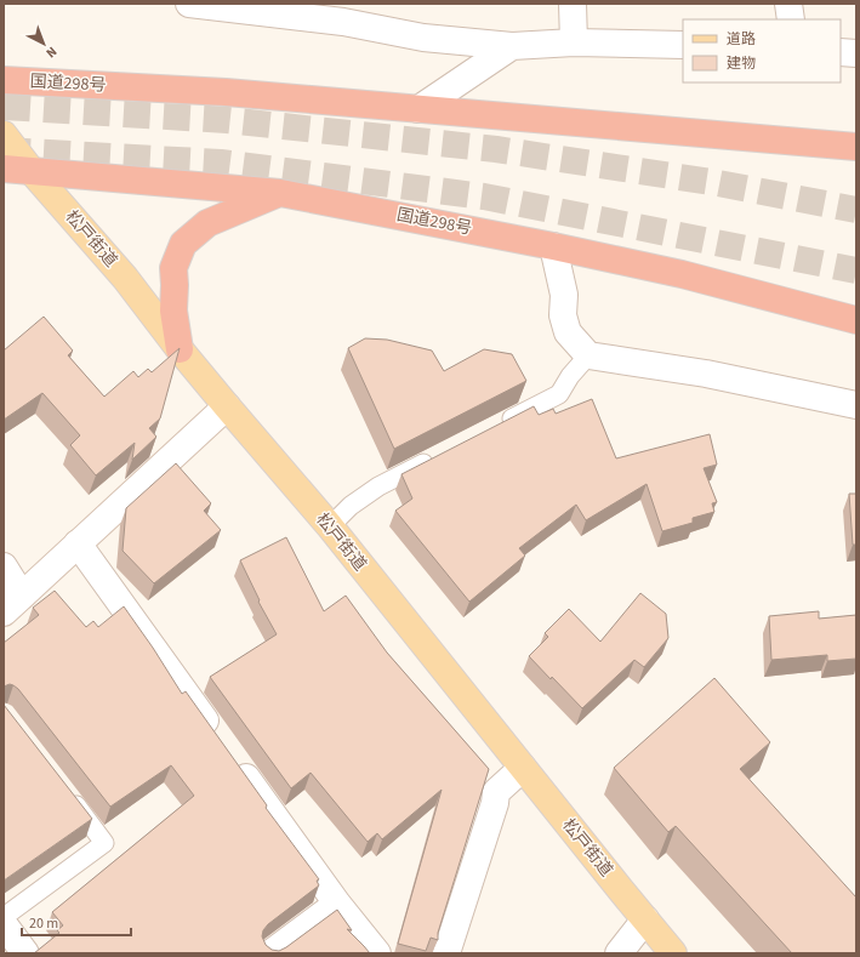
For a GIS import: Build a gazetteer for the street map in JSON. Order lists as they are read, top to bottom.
{
  "streets": {
    "highway": ["国道298号"],
    "main road": ["松戸街道"]
  },
  "crossings": [
    ["国道298号", "松戸街道"]
  ],
  "legend": ["道路", "建物"],
  "scale_bar": "20 m",
  "north": "bottom right"
}
